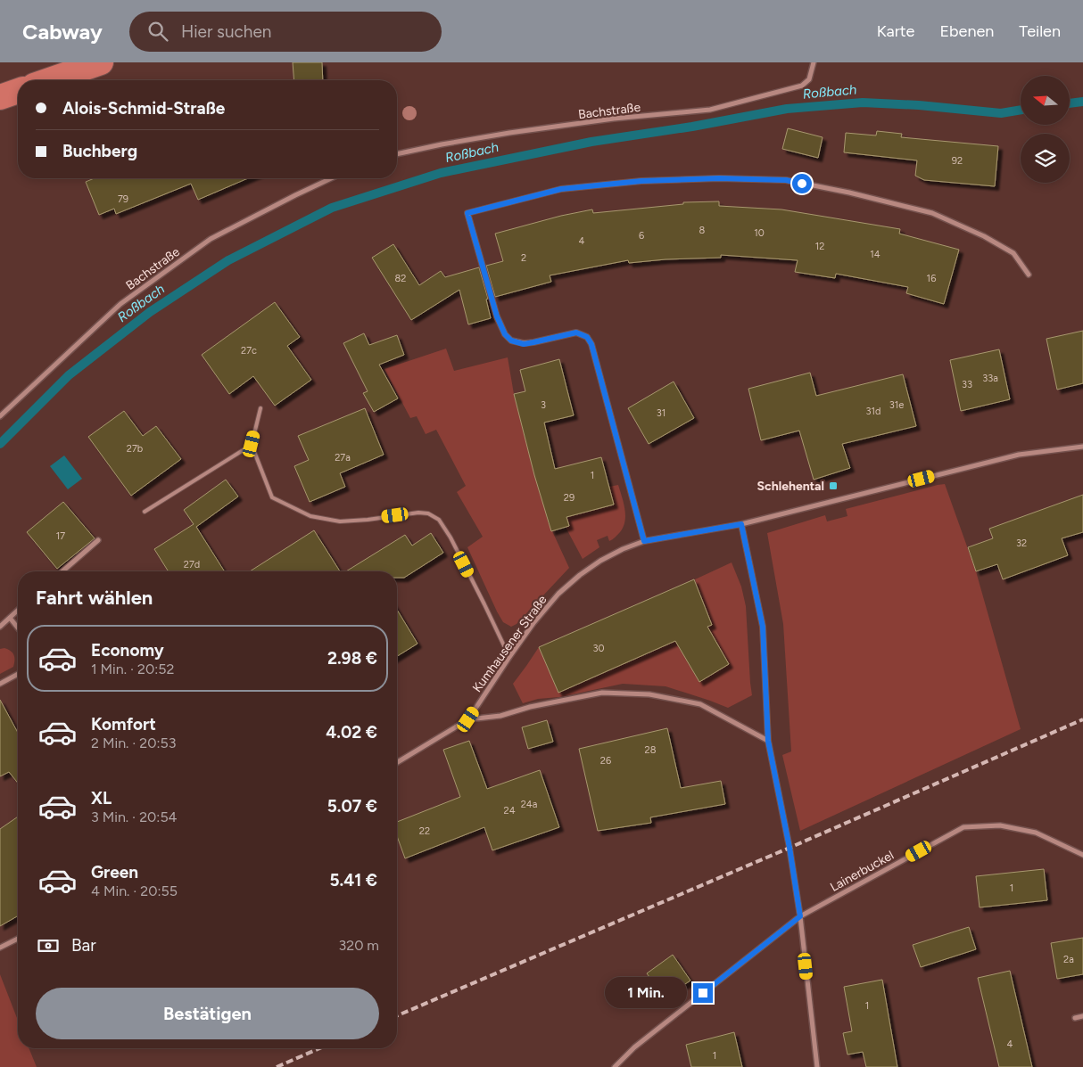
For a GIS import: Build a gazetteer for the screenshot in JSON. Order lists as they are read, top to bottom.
{
  "streets": {
    "street": ["Bachstraße", "Kumhausener Straße", "Lainerbuckel"]
  },
  "water": ["Roßbach"],
  "places": {
    "transit": ["Schlehental"]
  },
  "house_numbers": [
    "92",
    "79",
    "8",
    "10",
    "6",
    "4",
    "12",
    "14",
    "2",
    "82",
    "16",
    "27c",
    "33a",
    "33",
    "3",
    "31e",
    "31d",
    "31",
    "27b",
    "27a",
    "1",
    "29",
    "17",
    "32",
    "27d",
    "30",
    "28",
    "26",
    "24a",
    "24",
    "22",
    "1",
    "2a",
    "1",
    "4",
    "1"
  ],
  "north": "left",
  "page": {
    "header": "Cabway",
    "search": "Hier suchen",
    "nav": ["Karte", "Ebenen", "Teilen"],
    "banner": ["Alois-Schmid-Straße", "Buchberg"],
    "heading": "Fahrt wählen",
    "list": [
      {
        "name": "Economy",
        "note": "1 Min. · 20:52",
        "value": "2.98 €"
      },
      {
        "name": "Komfort",
        "note": "2 Min. · 20:53",
        "value": "4.02 €"
      },
      {
        "name": "XL",
        "note": "3 Min. · 20:54",
        "value": "5.07 €"
      },
      {
        "name": "Green",
        "note": "4 Min. · 20:55",
        "value": "5.41 €"
      }
    ],
    "pay": ["Bar", "320 m"],
    "bubble": "1 Min.",
    "buttons": "Bestätigen"
  }
}
